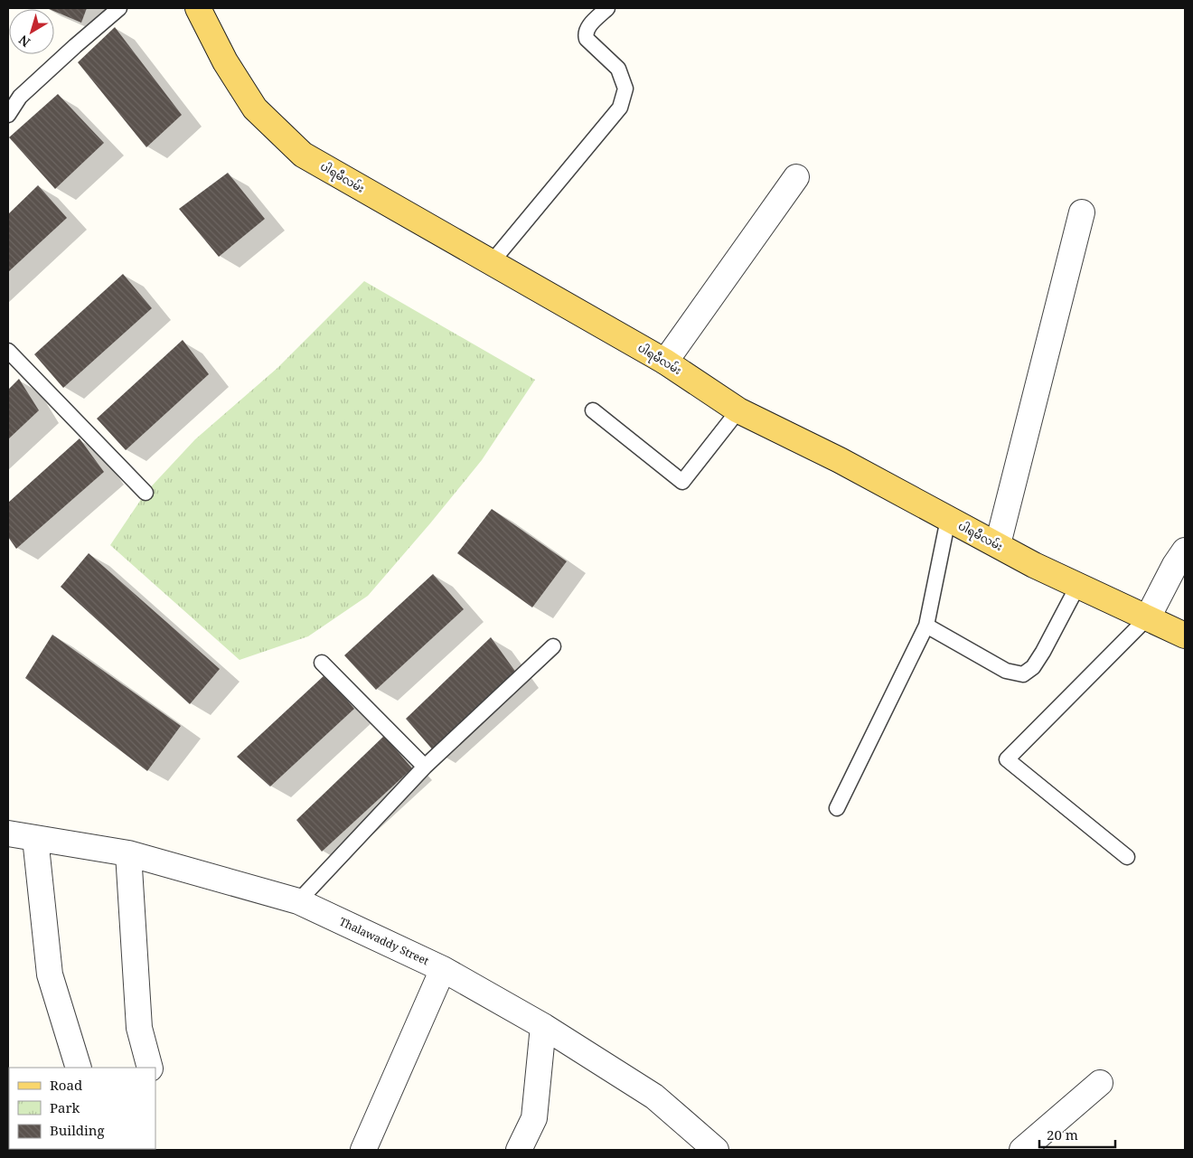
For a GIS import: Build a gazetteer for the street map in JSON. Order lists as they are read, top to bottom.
{
  "streets": {
    "main road": ["ပါရမီလမ်း"],
    "street": ["Thalawaddy Street"]
  },
  "legend": ["Road", "Park", "Building"],
  "scale_bar": "20 m",
  "north": "bottom left"
}
